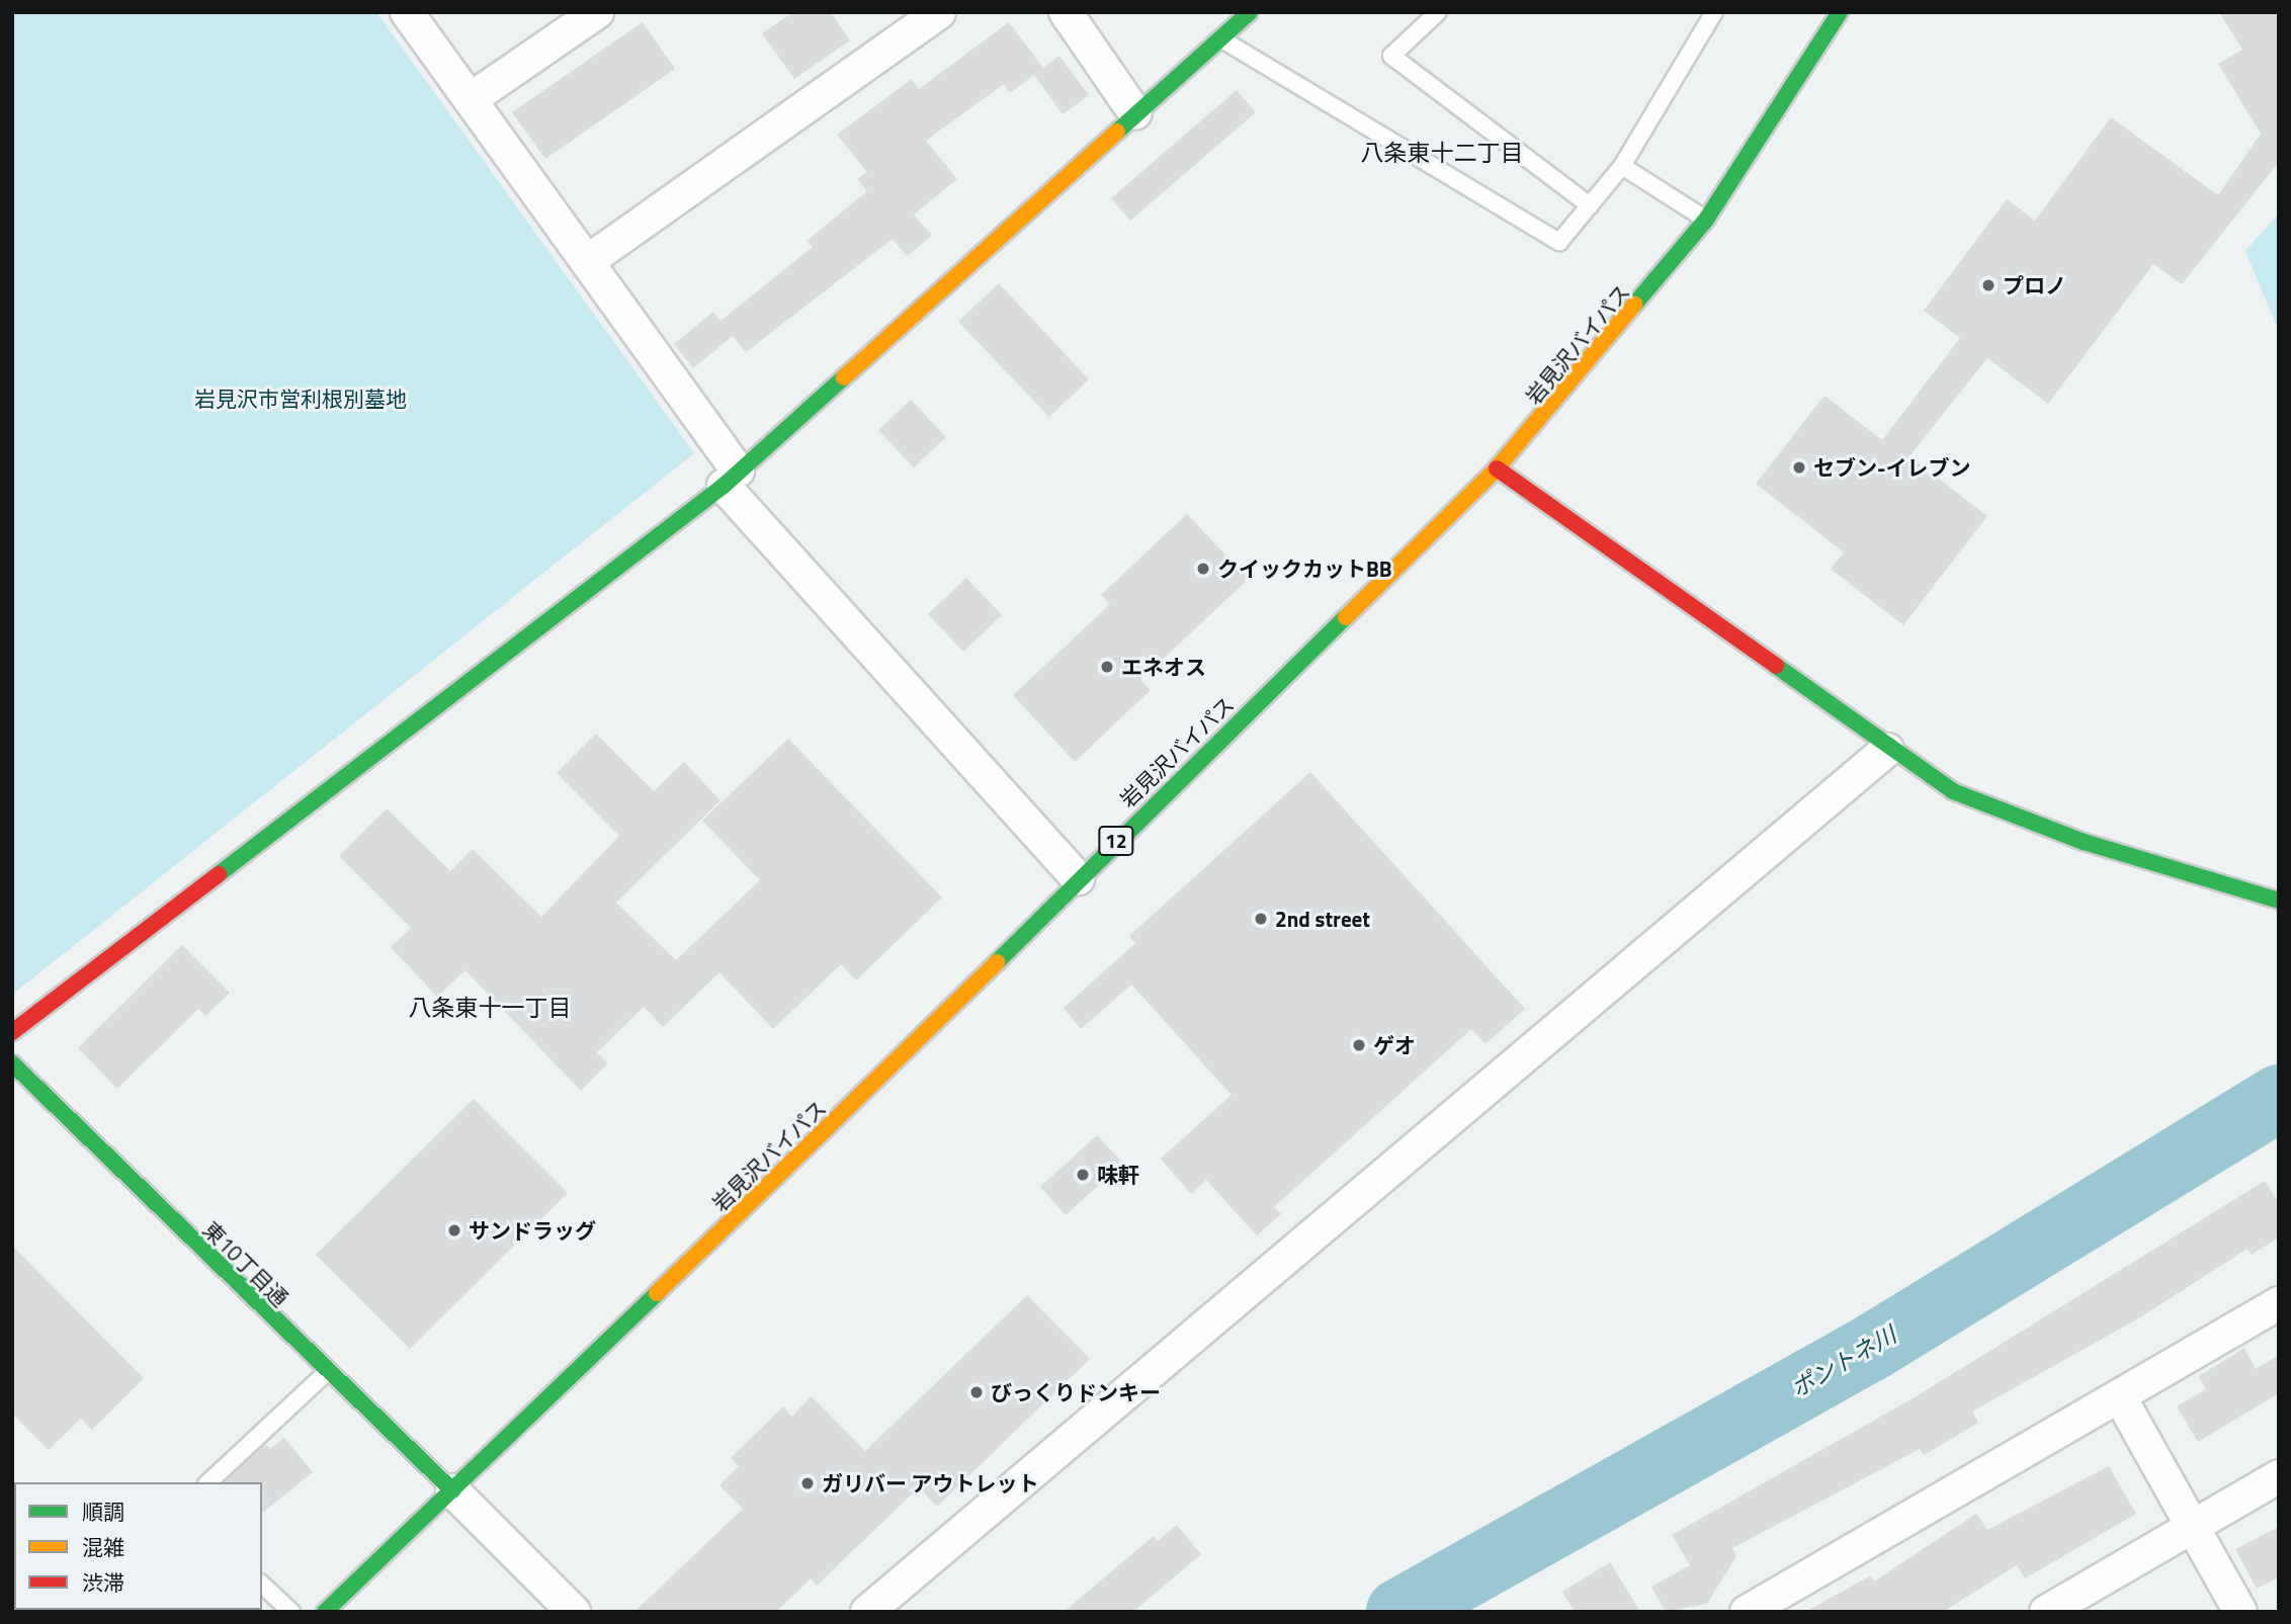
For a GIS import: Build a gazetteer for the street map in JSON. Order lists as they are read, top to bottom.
{
  "streets": {
    "main road": ["岩見沢バイパス", "12", "東10丁目通"]
  },
  "crossings": [
    ["岩見沢バイパス", "東10丁目通"]
  ],
  "districts": ["八条東十二丁目", "八条東十一丁目"],
  "water": ["ポントネ川"],
  "parks": ["岩見沢市営利根別墓地"],
  "places": [
    "プロノ",
    "セブン-イレブン",
    "クイックカットBB",
    "エネオス",
    "2nd street",
    "ゲオ",
    "味軒",
    "サンドラッグ",
    "びっくりドンキー",
    "ガリバー アウトレット"
  ],
  "legend": ["順調", "混雑", "渋滞"]
}
